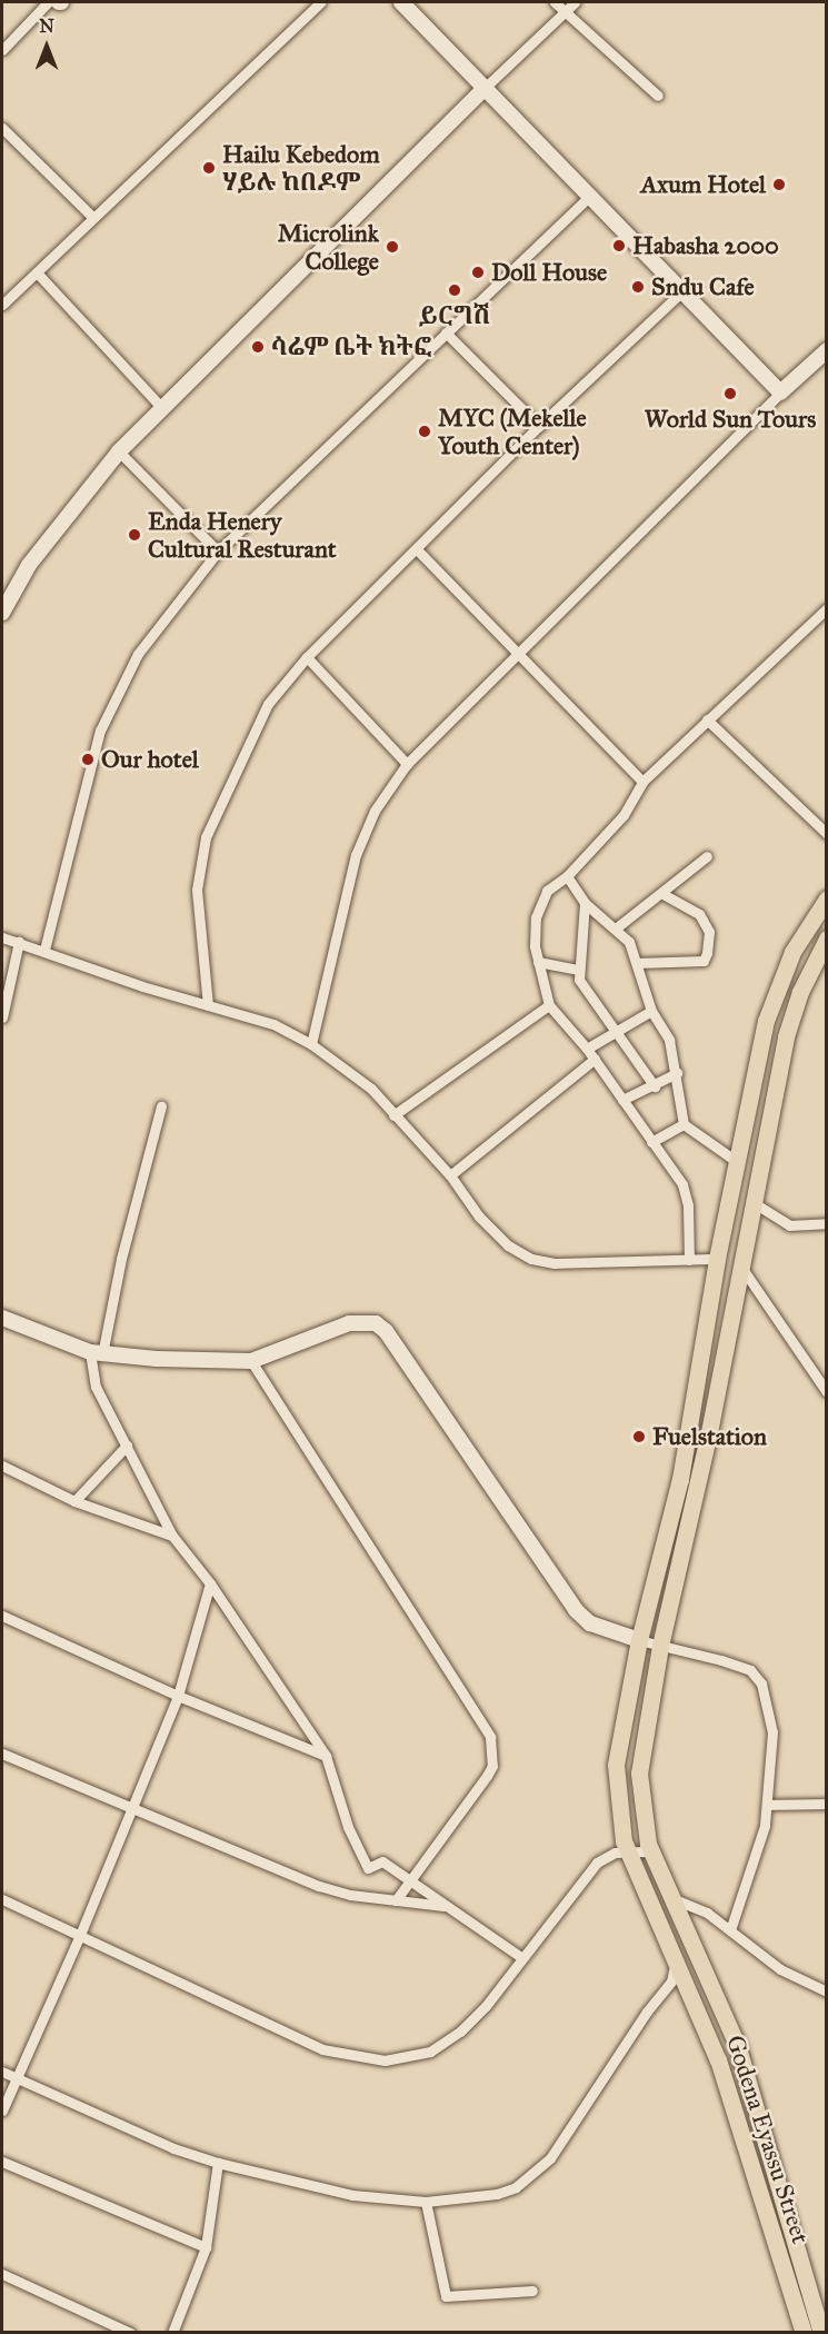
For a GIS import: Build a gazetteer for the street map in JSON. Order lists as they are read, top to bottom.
{
  "streets": {
    "main road": ["Godena Eyassu Street"]
  },
  "places": [
    "Hailu Kebedom ሃይሉ ከበዶም",
    "Axum Hotel",
    "Habasha 2000",
    "Microlink College",
    "Doll House",
    "Sndu Cafe",
    "ይርግሽ",
    "ሳሬም ቤት ክትፎ",
    "World Sun Tours",
    "MYC (Mekelle Youth Center)",
    "Enda Henery Cultural Resturant",
    "Our hotel",
    "Fuelstation"
  ],
  "north": "top"
}
